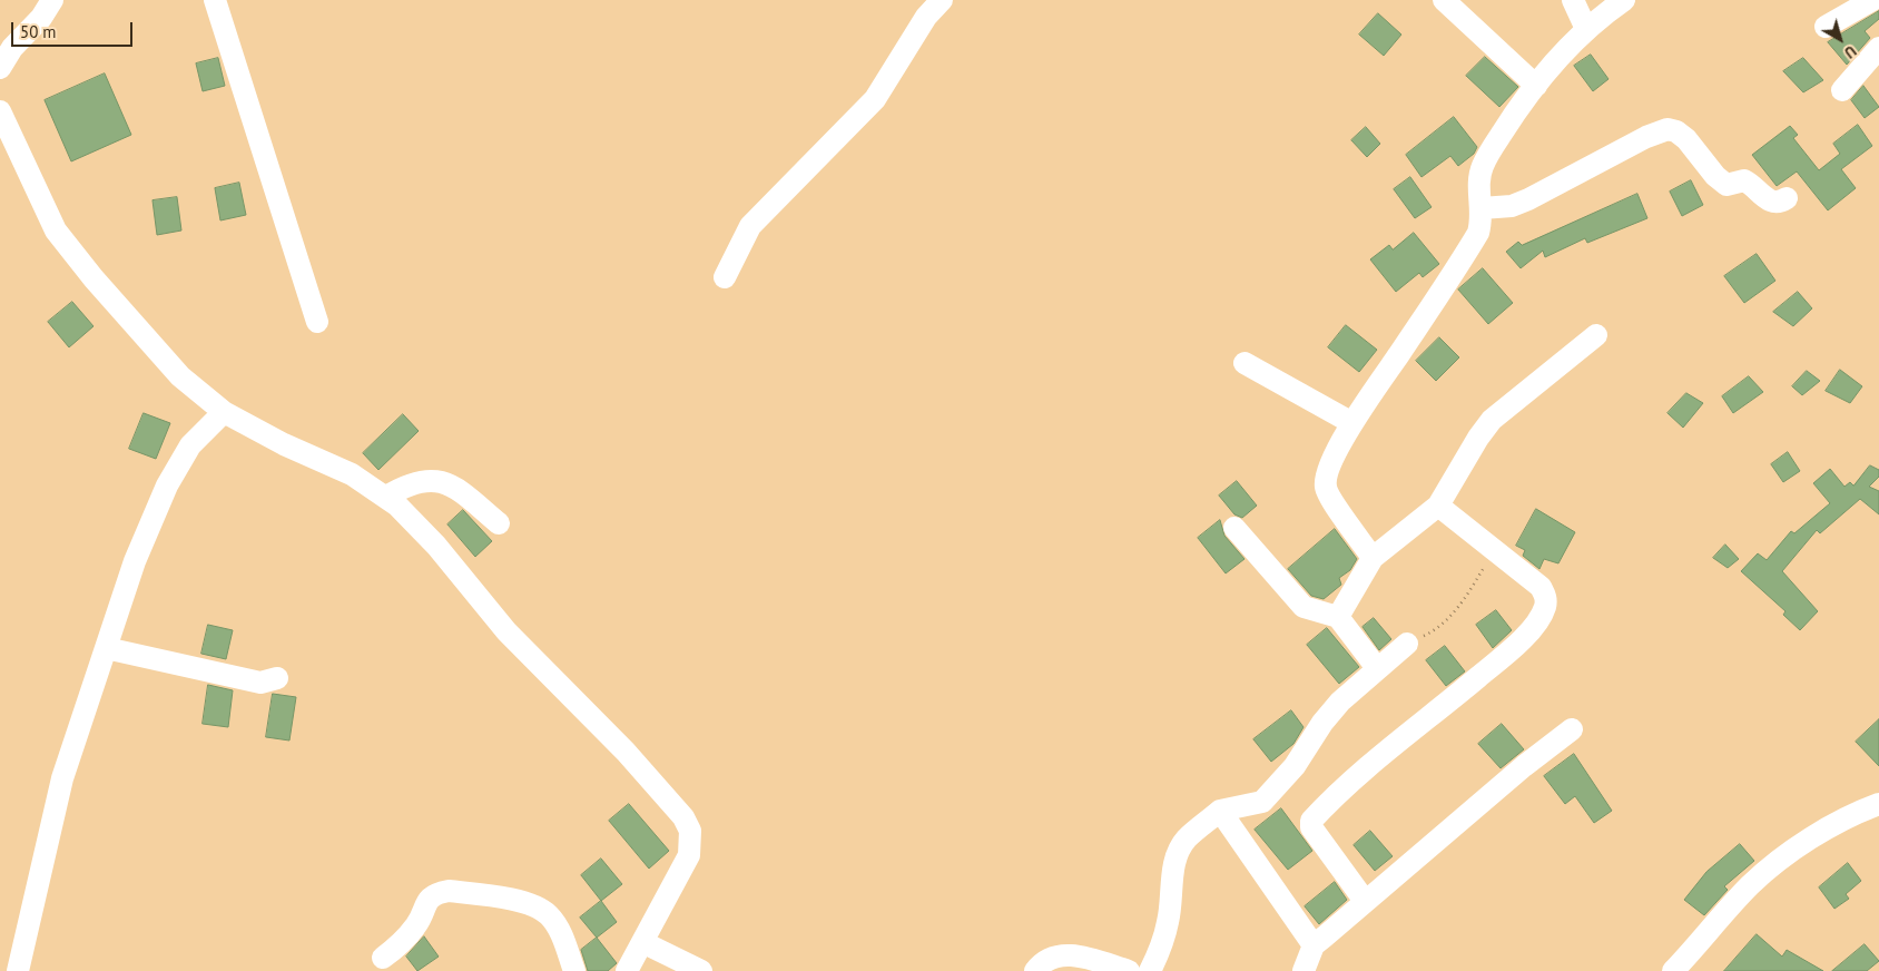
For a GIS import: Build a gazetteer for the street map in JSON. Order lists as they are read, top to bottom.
{
  "scale_bar": "50 m",
  "north": "bottom right"
}
